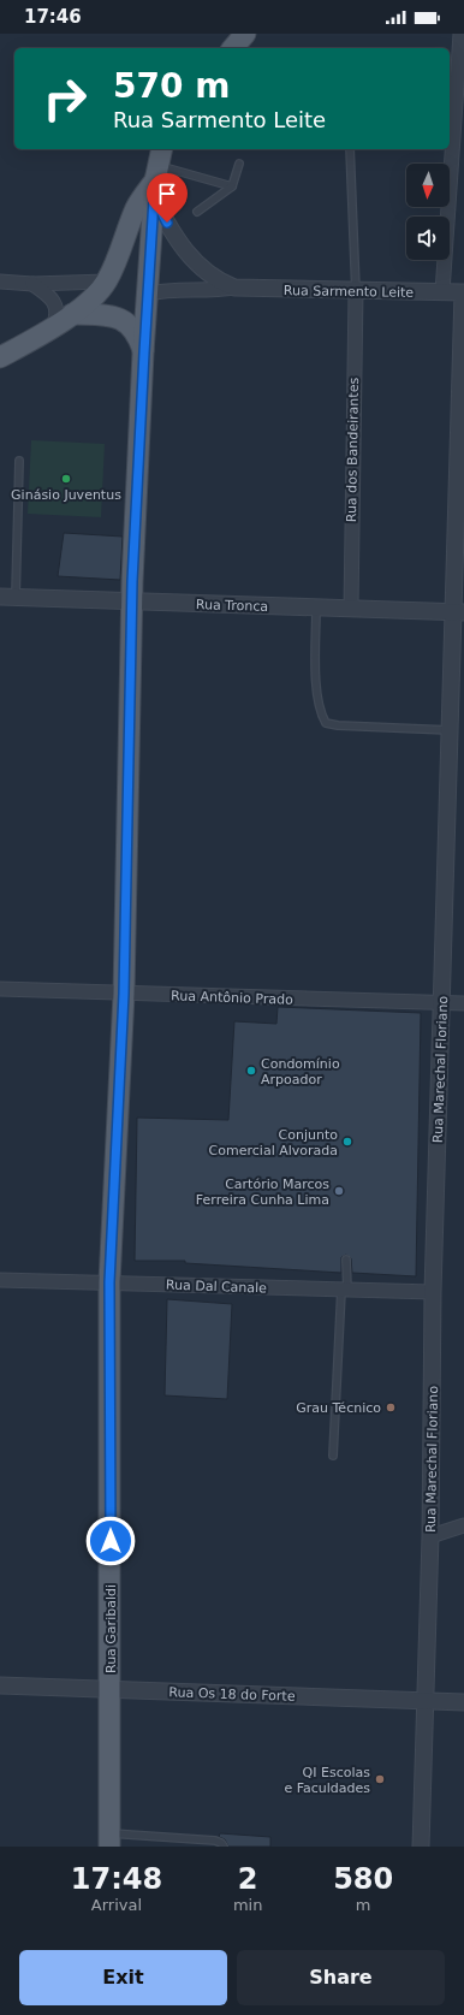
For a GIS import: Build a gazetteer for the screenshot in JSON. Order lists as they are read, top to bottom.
{
  "streets": {
    "main road": ["Rua Garibaldi"],
    "street": [
      "Rua Sarmento Leite",
      "Rua dos Bandeirantes",
      "Rua Tronca",
      "Rua Antônio Prado",
      "Rua Marechal Floriano",
      "Rua Dal Canale",
      "Rua Os 18 do Forte"
    ]
  },
  "crossings": [
    ["Rua Sarmento Leite", "Rua dos Bandeirantes"],
    ["Rua Sarmento Leite", "Rua Marechal Floriano"],
    ["Rua Sarmento Leite", "Rua Garibaldi"],
    ["Rua dos Bandeirantes", "Rua Tronca"],
    ["Rua Tronca", "Rua Marechal Floriano"],
    ["Rua Tronca", "Rua Garibaldi"],
    ["Rua Antônio Prado", "Rua Marechal Floriano"],
    ["Rua Antônio Prado", "Rua Garibaldi"],
    ["Rua Marechal Floriano", "Rua Dal Canale"],
    ["Rua Marechal Floriano", "Rua Os 18 do Forte"],
    ["Rua Dal Canale", "Rua Garibaldi"],
    ["Rua Garibaldi", "Rua Os 18 do Forte"]
  ],
  "places": [
    "Ginásio Juventus",
    "Condomínio Arpoador",
    "Conjunto Comercial Alvorada",
    "Cartório Marcos Ferreira Cunha Lima",
    "Grau Técnico",
    "QI Escolas e Faculdades"
  ],
  "north": "bottom",
  "page": {
    "status": "17:46",
    "turn": ["570 m", "Rua Sarmento Leite"],
    "eta": [
      "17:48",
      "Arrival",
      "2",
      "min",
      "580",
      "m"
    ],
    "buttons": ["Exit", "Share"]
  }
}
